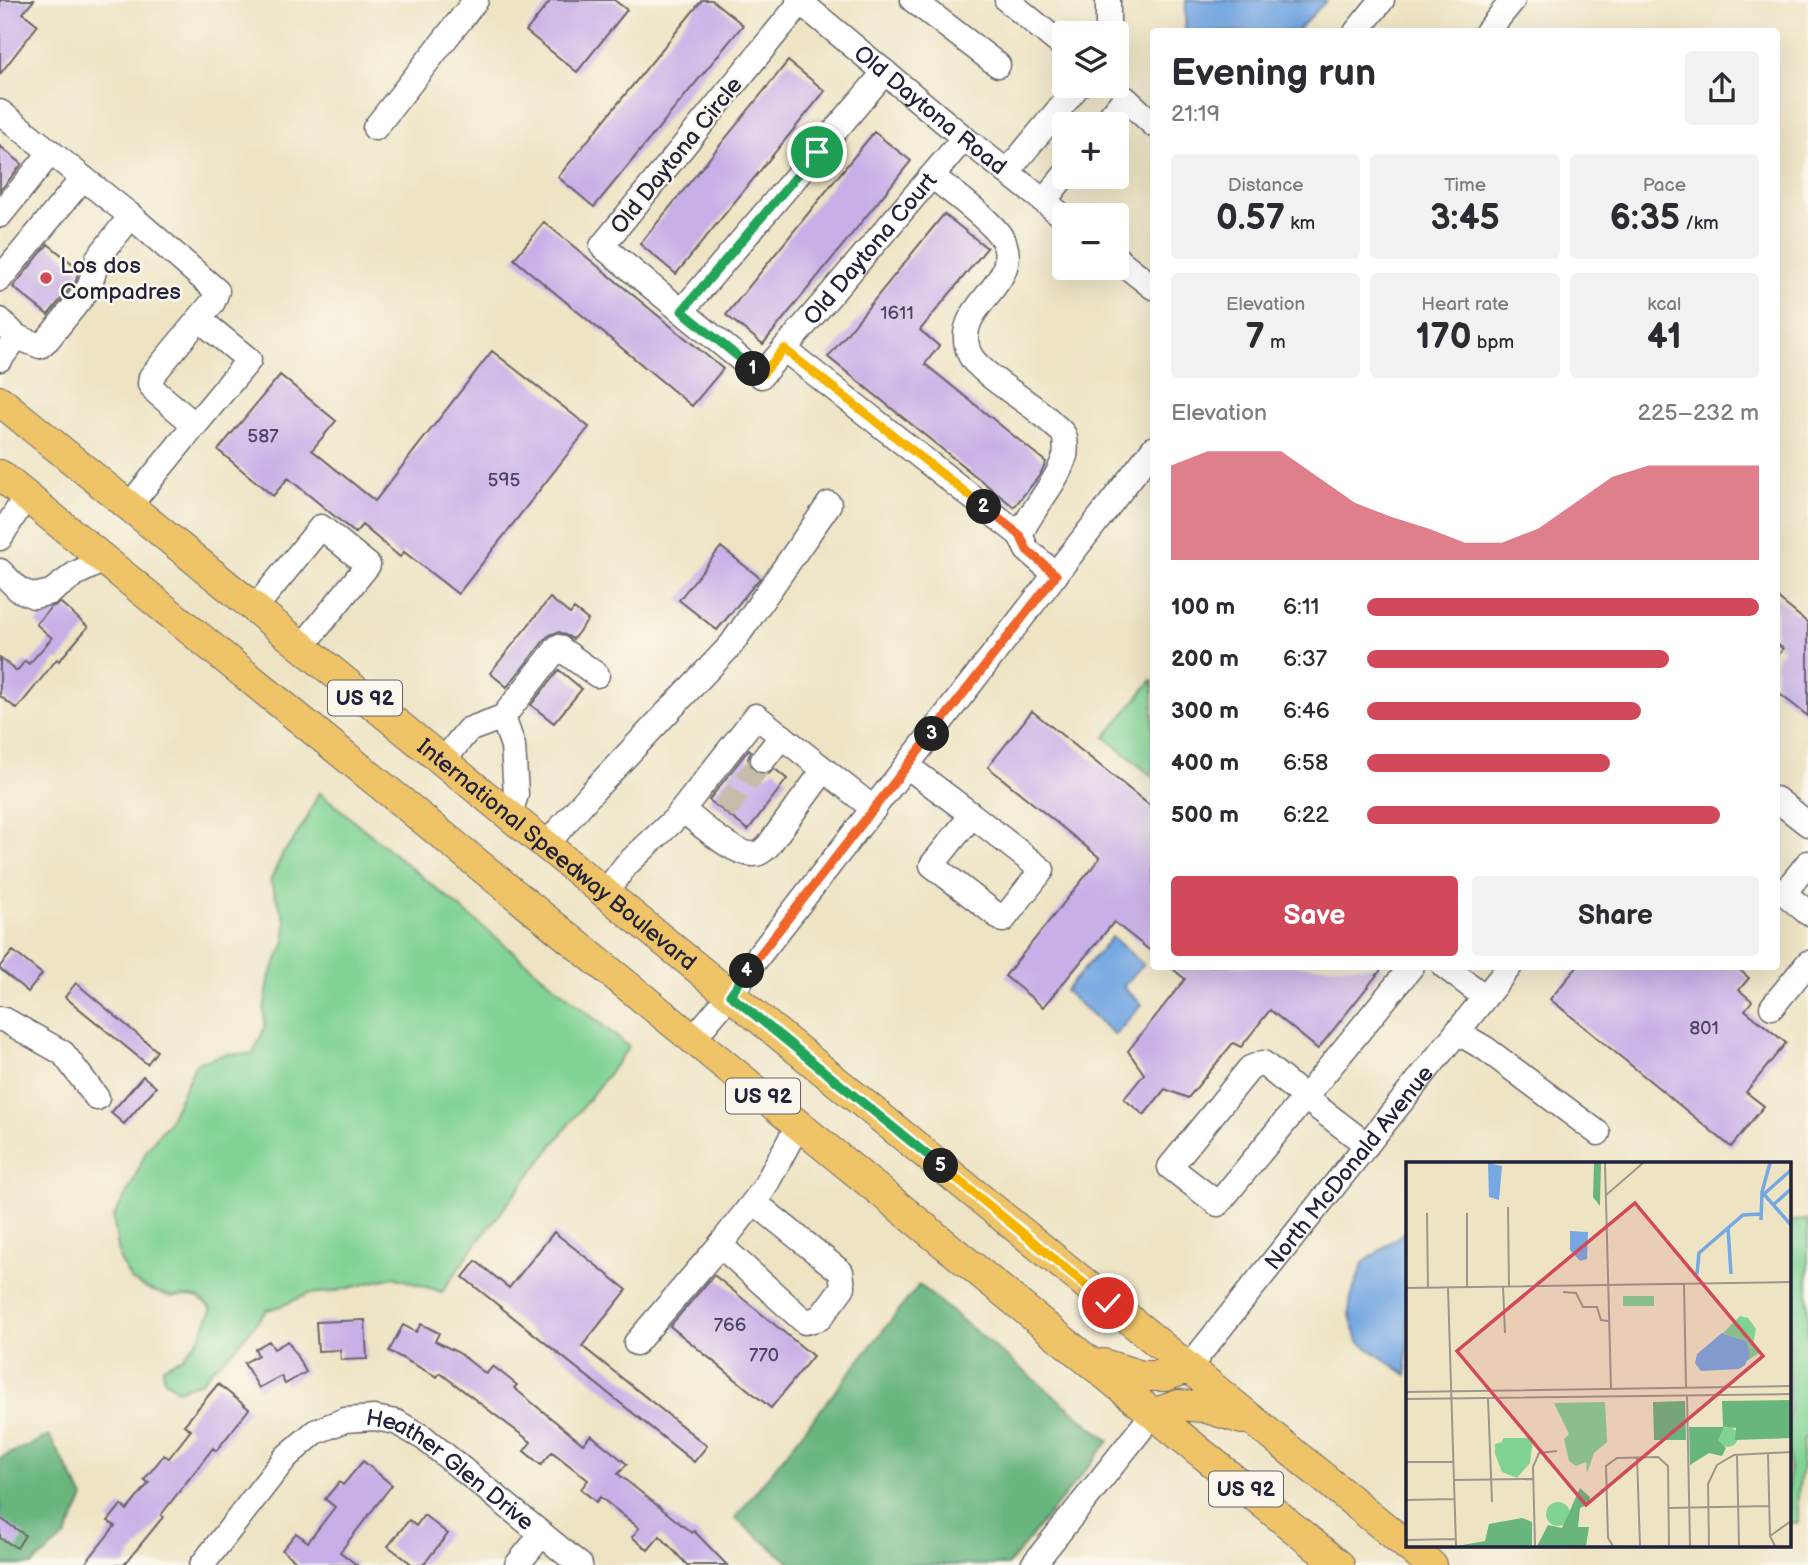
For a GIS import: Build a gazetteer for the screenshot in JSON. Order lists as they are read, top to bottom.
{
  "streets": {
    "main road": ["US 92", "International Speedway Boulevard"],
    "street": [
      "Old Daytona Road",
      "Old Daytona Circle",
      "Old Daytona Court",
      "North McDonald Avenue",
      "Heather Glen Drive"
    ]
  },
  "crossings": [
    ["Old Daytona Road", "Old Daytona Circle"],
    ["Old Daytona Road", "Old Daytona Court"],
    ["Old Daytona Circle", "Old Daytona Court"],
    ["International Speedway Boulevard", "North McDonald Avenue"]
  ],
  "places": ["Los dos Compadres"],
  "house_numbers": [
    "1611",
    "587",
    "595",
    "801",
    "766",
    "770"
  ],
  "page": {
    "map_buttons": ["+", "−"],
    "heading": ["Evening run", "21:19"],
    "stats": [
      ["Distance", "0.57 km"],
      ["Time", "3:45"],
      ["Pace", "6:35 /km"],
      ["Elevation", "7 m"],
      ["Heart rate", "170 bpm"],
      ["kcal", "41"]
    ],
    "pins": [
      "1",
      "2",
      "3",
      "4",
      "5"
    ],
    "chart": ["Elevation", "225–232 m"],
    "list": [
      {
        "name": "100 m",
        "note": "6:11"
      },
      {
        "name": "200 m",
        "note": "6:37"
      },
      {
        "name": "300 m",
        "note": "6:46"
      },
      {
        "name": "400 m",
        "note": "6:58"
      },
      {
        "name": "500 m",
        "note": "6:22"
      }
    ],
    "buttons": ["Save", "Share"]
  }
}
